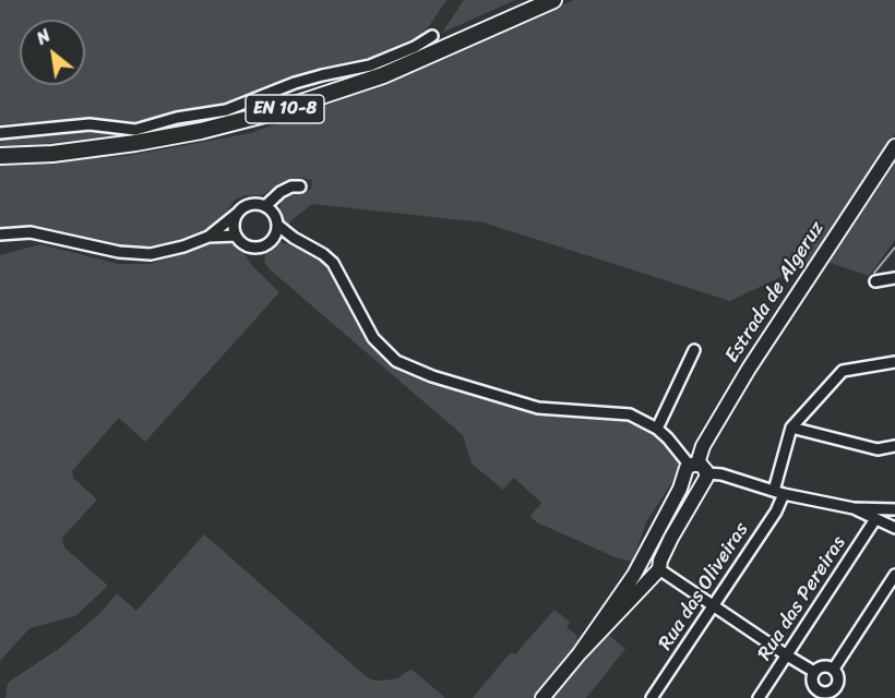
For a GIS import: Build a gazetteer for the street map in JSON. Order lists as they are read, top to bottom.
{
  "streets": {
    "highway": ["EN 10-8"],
    "main road": ["Estrada de Algeruz"],
    "street": ["Rua das Oliveiras", "Rua das Pereiras"]
  },
  "north": "top left"
}
